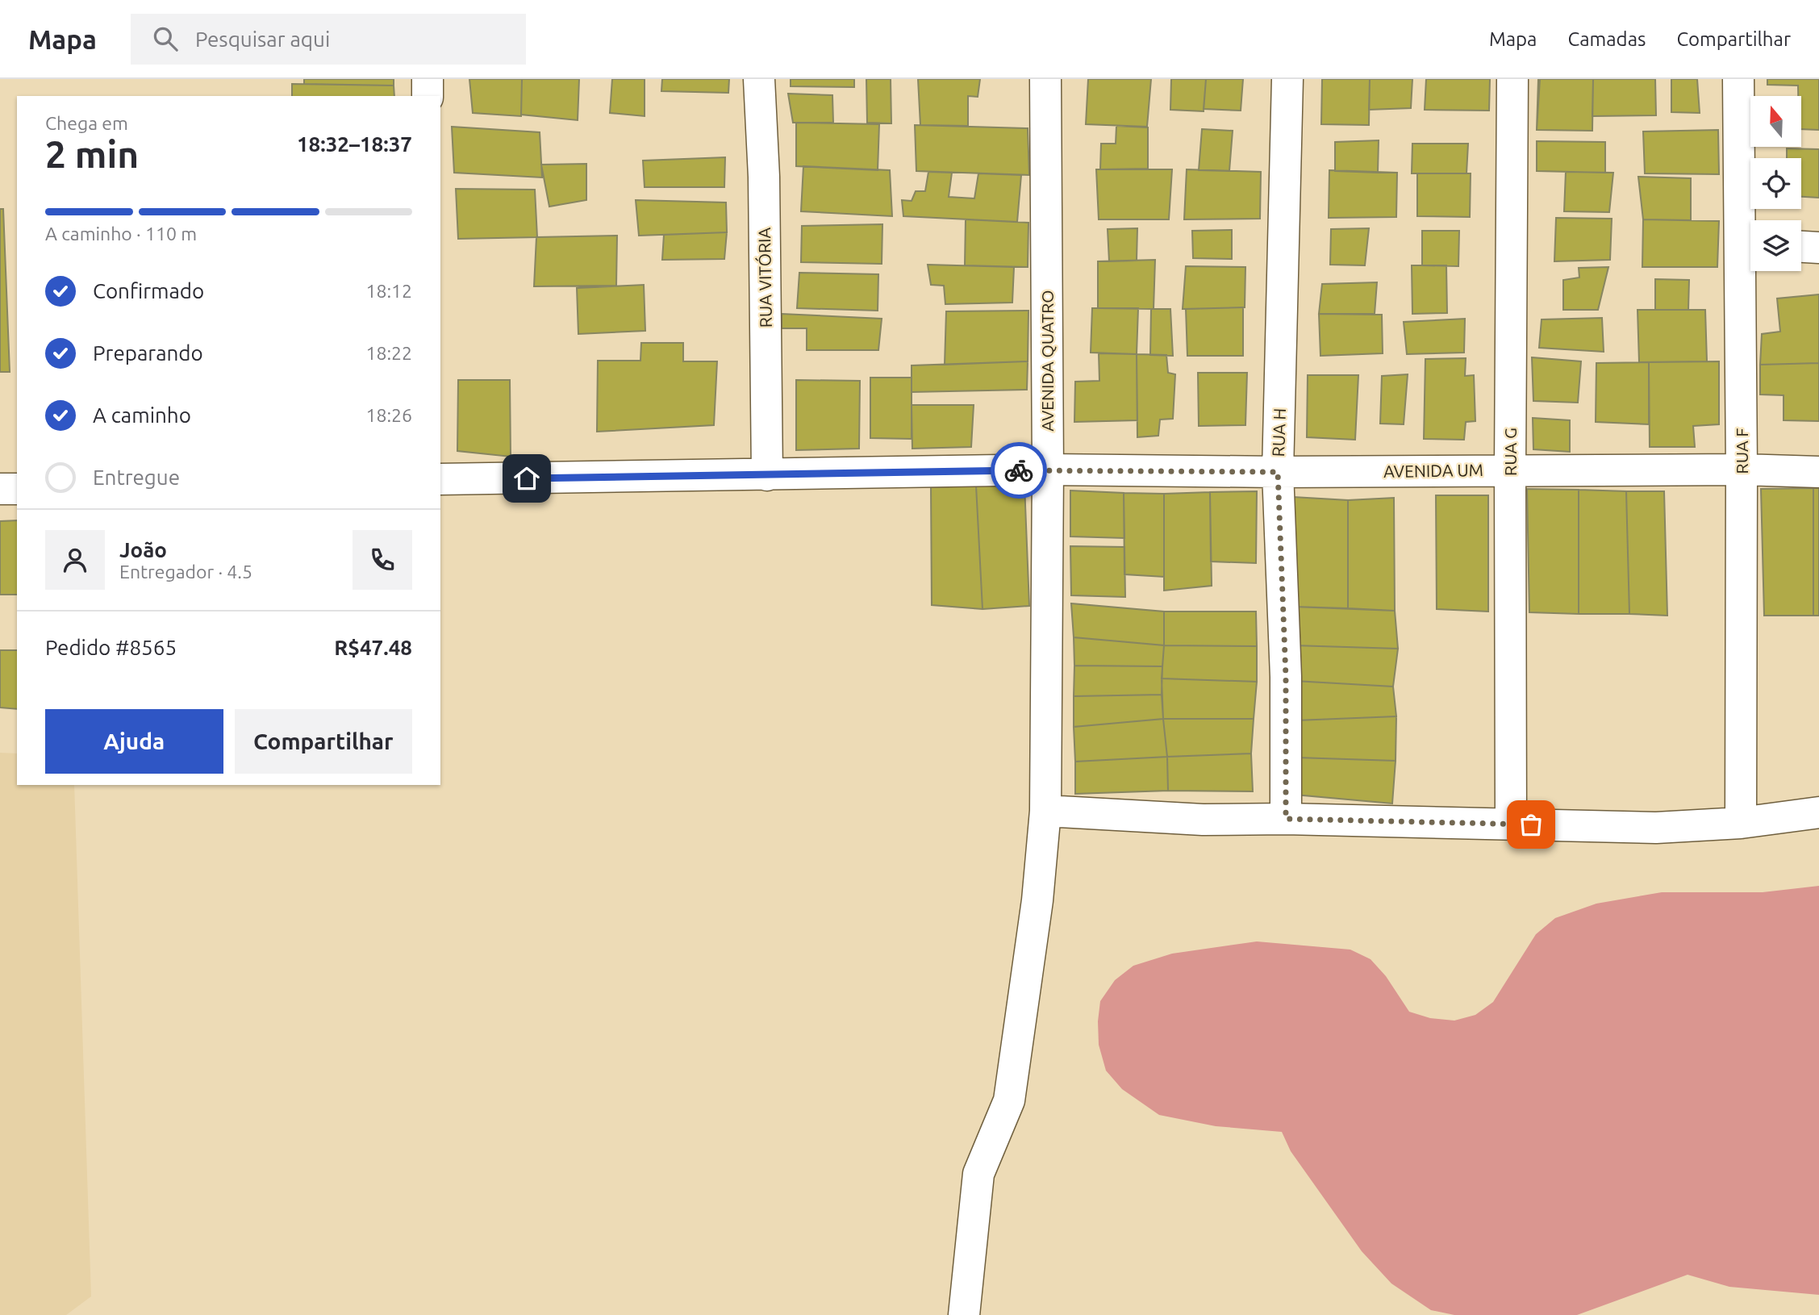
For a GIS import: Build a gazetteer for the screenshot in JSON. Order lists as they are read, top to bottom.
{
  "streets": {
    "street": [
      "RUA VITÓRIA",
      "AVENIDA QUATRO",
      "RUA H",
      "RUA F",
      "RUA G",
      "AVENIDA UM"
    ]
  },
  "crossings": [
    ["RUA VITÓRIA", "AVENIDA UM"],
    ["AVENIDA QUATRO", "AVENIDA UM"],
    ["RUA H", "AVENIDA UM"],
    ["RUA F", "AVENIDA UM"],
    ["RUA G", "AVENIDA UM"]
  ],
  "north": "top",
  "page": {
    "header": "Mapa",
    "search": "Pesquisar aqui",
    "nav": ["Mapa", "Camadas", "Compartilhar"],
    "heading": ["2 min", "Chega em", "18:32–18:37"],
    "panel": [
      "João",
      "Entregador · 4.5",
      "Pedido #8565",
      "R$47.48"
    ],
    "bar": "A caminho · 110 m",
    "list": [
      ["Confirmado", "18:12"],
      ["Preparando", "18:22"],
      ["A caminho", "18:26"],
      "Entregue"
    ],
    "buttons": ["Ajuda", "Compartilhar"]
  }
}
